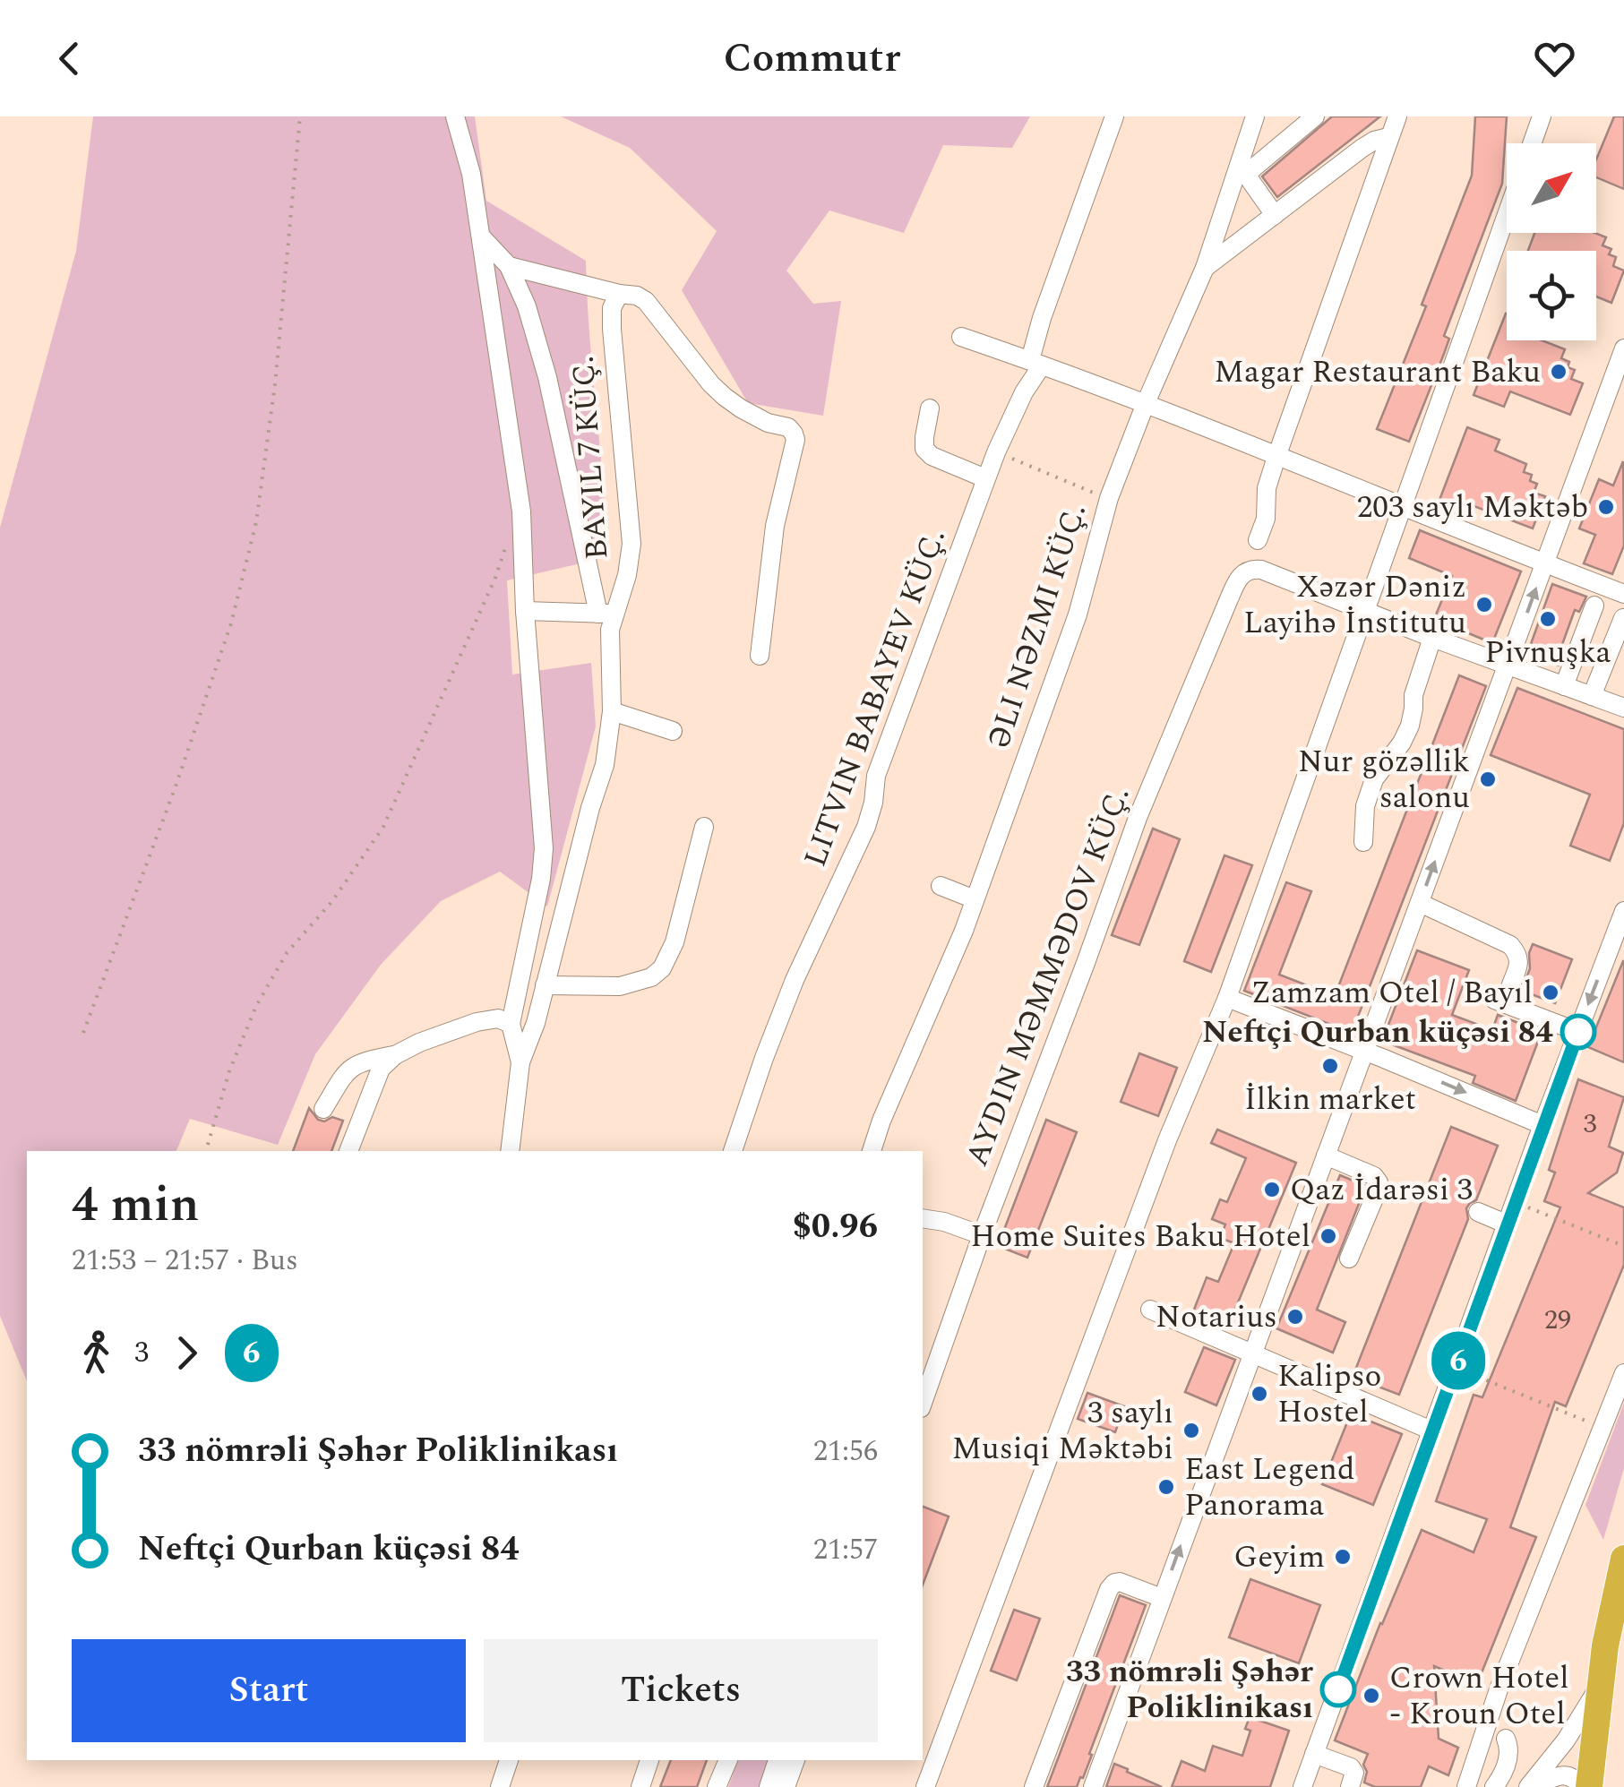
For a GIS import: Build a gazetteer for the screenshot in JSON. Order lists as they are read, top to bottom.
{
  "streets": {
    "street": ["ƏLI NƏZMI KÜÇ.", "LITVIN BABAYEV KÜÇ."]
  },
  "places": [
    "Magar Restaurant Baku",
    "203 saylı Məktəb",
    "Xəzər Dəniz Layihə İnstitutu",
    "Pivnuşka",
    "Nur gözəllik salonu",
    "Zamzam Otel / Bayıl",
    "Neftçi Qurban küçəsi 84",
    "İlkin market",
    "Qaz İdarəsi 3",
    "Home Suites Baku Hotel",
    "Notarius",
    "Kalipso Hostel",
    "3 saylı Musiqi Məktəbi",
    "East Legend Panorama",
    "Geyim",
    "33 nömrəli Şəhər Poliklinikası",
    "Crown Hotel - Kroun Otel"
  ],
  "lines": ["bus line 6"],
  "house_numbers": ["3", "29"],
  "north": "top right",
  "page": {
    "header": "Commutr",
    "on_map": "6",
    "heading": ["4 min", "21:53 – 21:57 · Bus", "$0.96"],
    "legs": ["3", "6"],
    "list": [
      {
        "name": "33 nömrəli Şəhər Poliklinikası",
        "value": "21:56"
      },
      {
        "name": "Neftçi Qurban küçəsi 84",
        "value": "21:57"
      }
    ],
    "buttons": ["Start", "Tickets"]
  }
}
